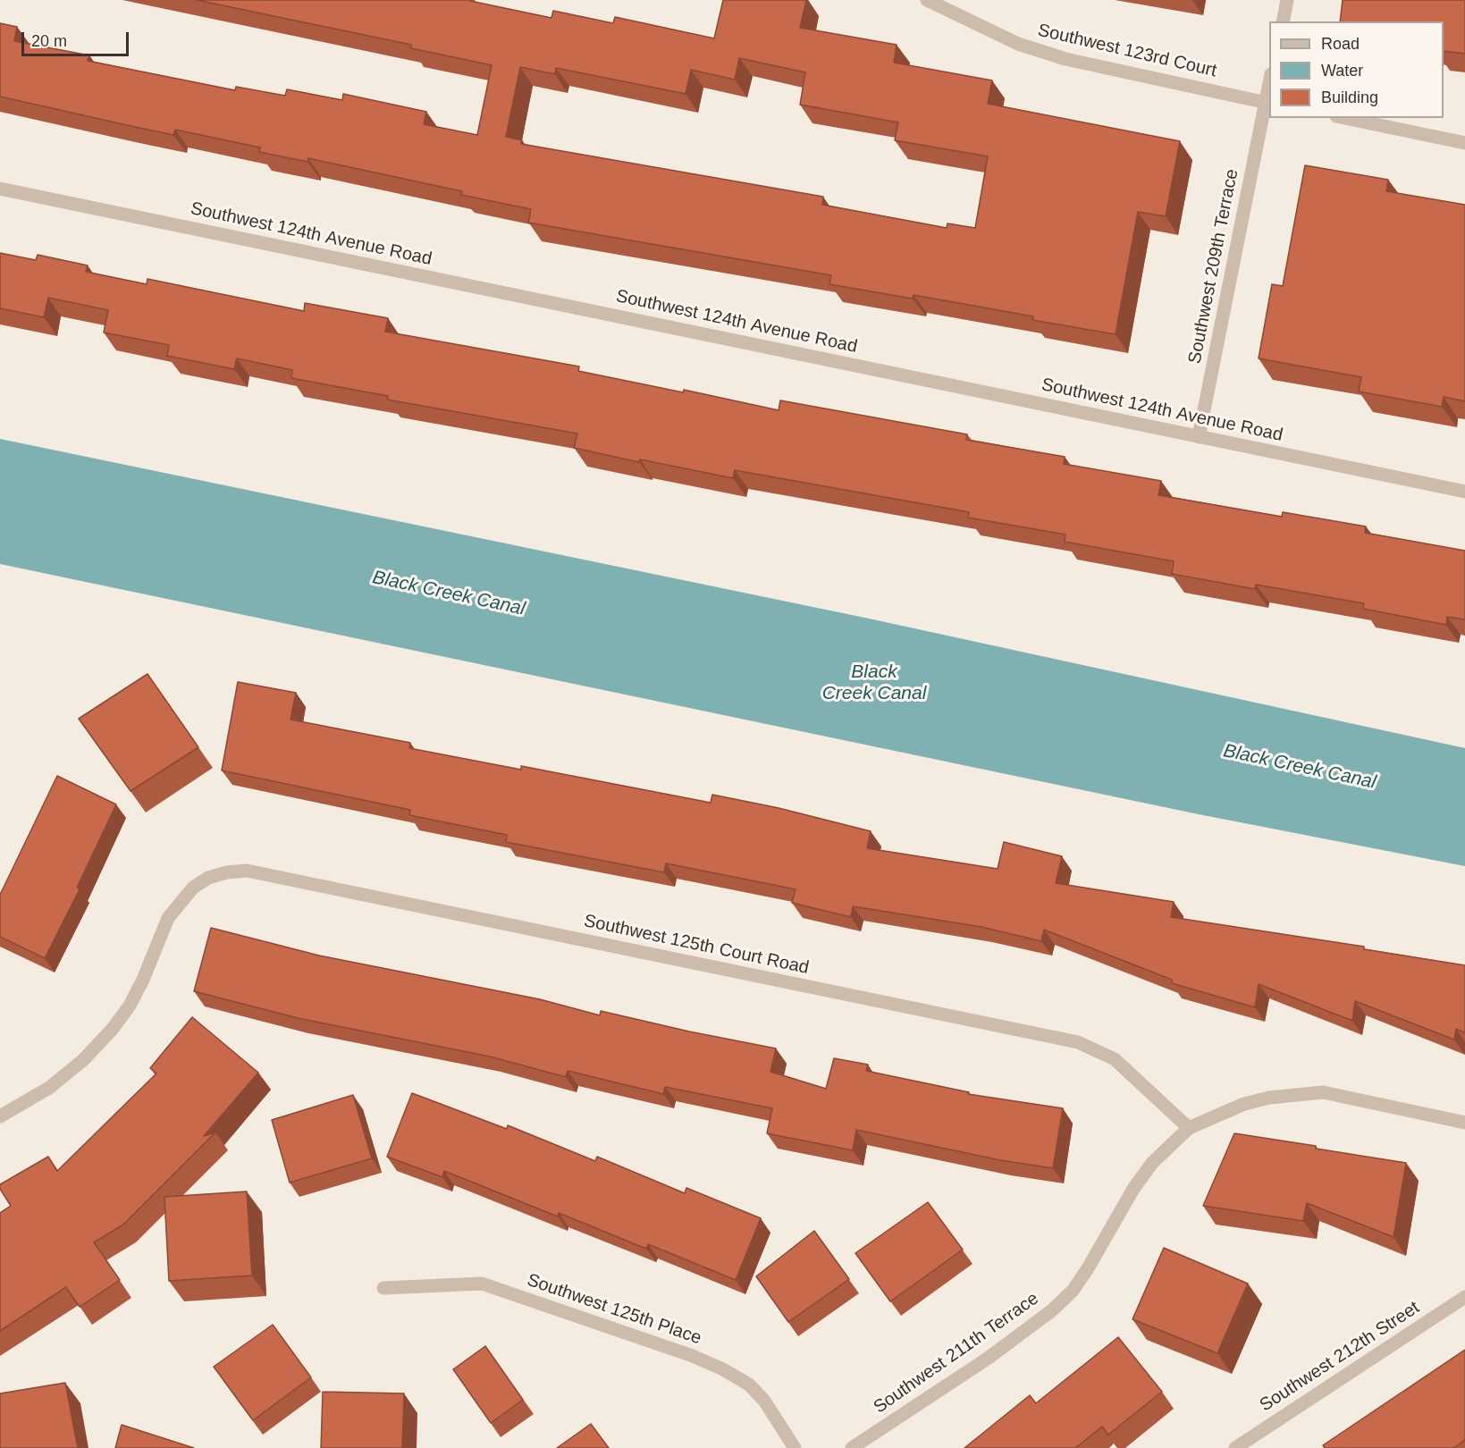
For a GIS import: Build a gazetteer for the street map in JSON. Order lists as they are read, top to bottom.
{
  "streets": {
    "street": [
      "Southwest 123rd Court",
      "Southwest 124th Avenue Road",
      "Southwest 209th Terrace",
      "Southwest 125th Court Road",
      "Southwest 125th Place",
      "Southwest 211th Terrace",
      "Southwest 212th Street"
    ]
  },
  "crossings": [
    ["Southwest 123rd Court", "Southwest 209th Terrace"],
    ["Southwest 124th Avenue Road", "Southwest 209th Terrace"],
    ["Southwest 125th Court Road", "Southwest 211th Terrace"]
  ],
  "water": ["Black Creek Canal"],
  "legend": ["Road", "Water", "Building"],
  "scale_bar": "20 m"
}
